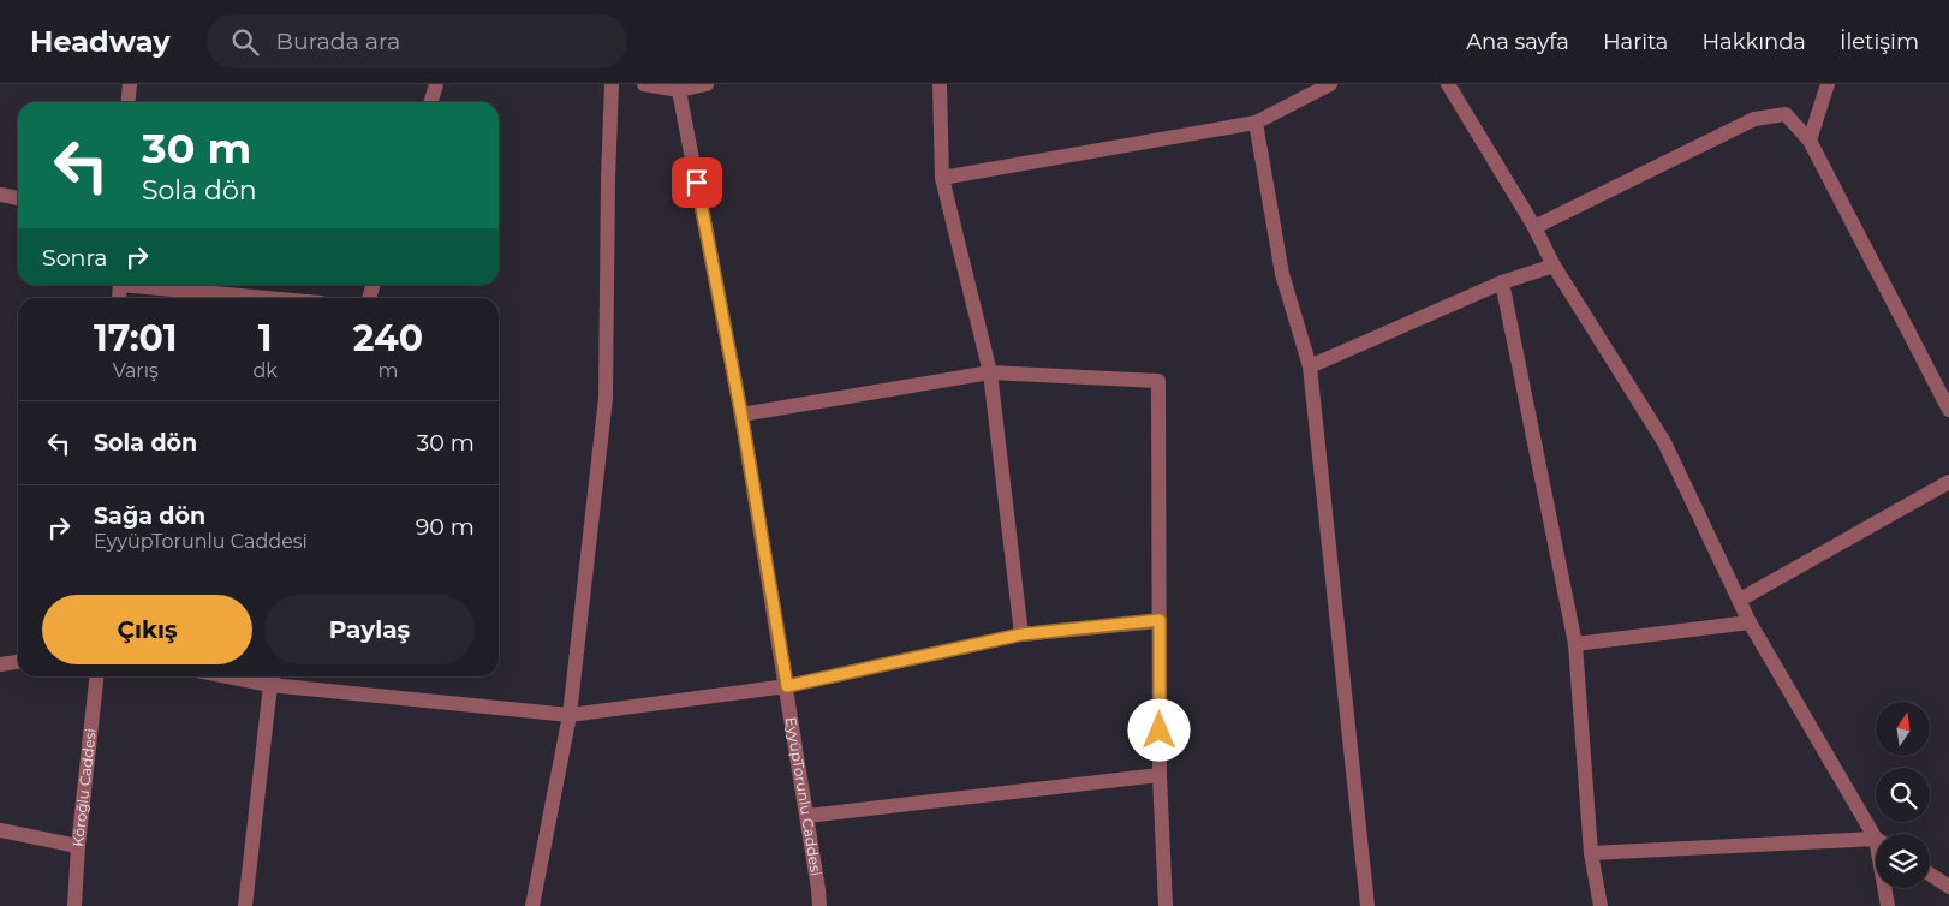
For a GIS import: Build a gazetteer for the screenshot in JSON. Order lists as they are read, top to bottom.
{
  "streets": {
    "street": ["Köroğlu Caddesi", "EyyüpTorunlu Caddesi"]
  },
  "north": "top",
  "page": {
    "header": "Headway",
    "search": "Burada ara",
    "nav": [
      "Ana sayfa",
      "Harita",
      "Hakkında",
      "İletişim"
    ],
    "turn": ["30 m", "Sola dön"],
    "then": "Sonra",
    "eta": [
      "17:01",
      "Varış",
      "1",
      "dk",
      "240",
      "m"
    ],
    "list": [
      {
        "name": "Sola dön",
        "value": "30 m"
      },
      {
        "name": "Sağa dön",
        "note": "EyyüpTorunlu Caddesi",
        "value": "90 m"
      }
    ],
    "buttons": ["Çıkış", "Paylaş"]
  }
}
